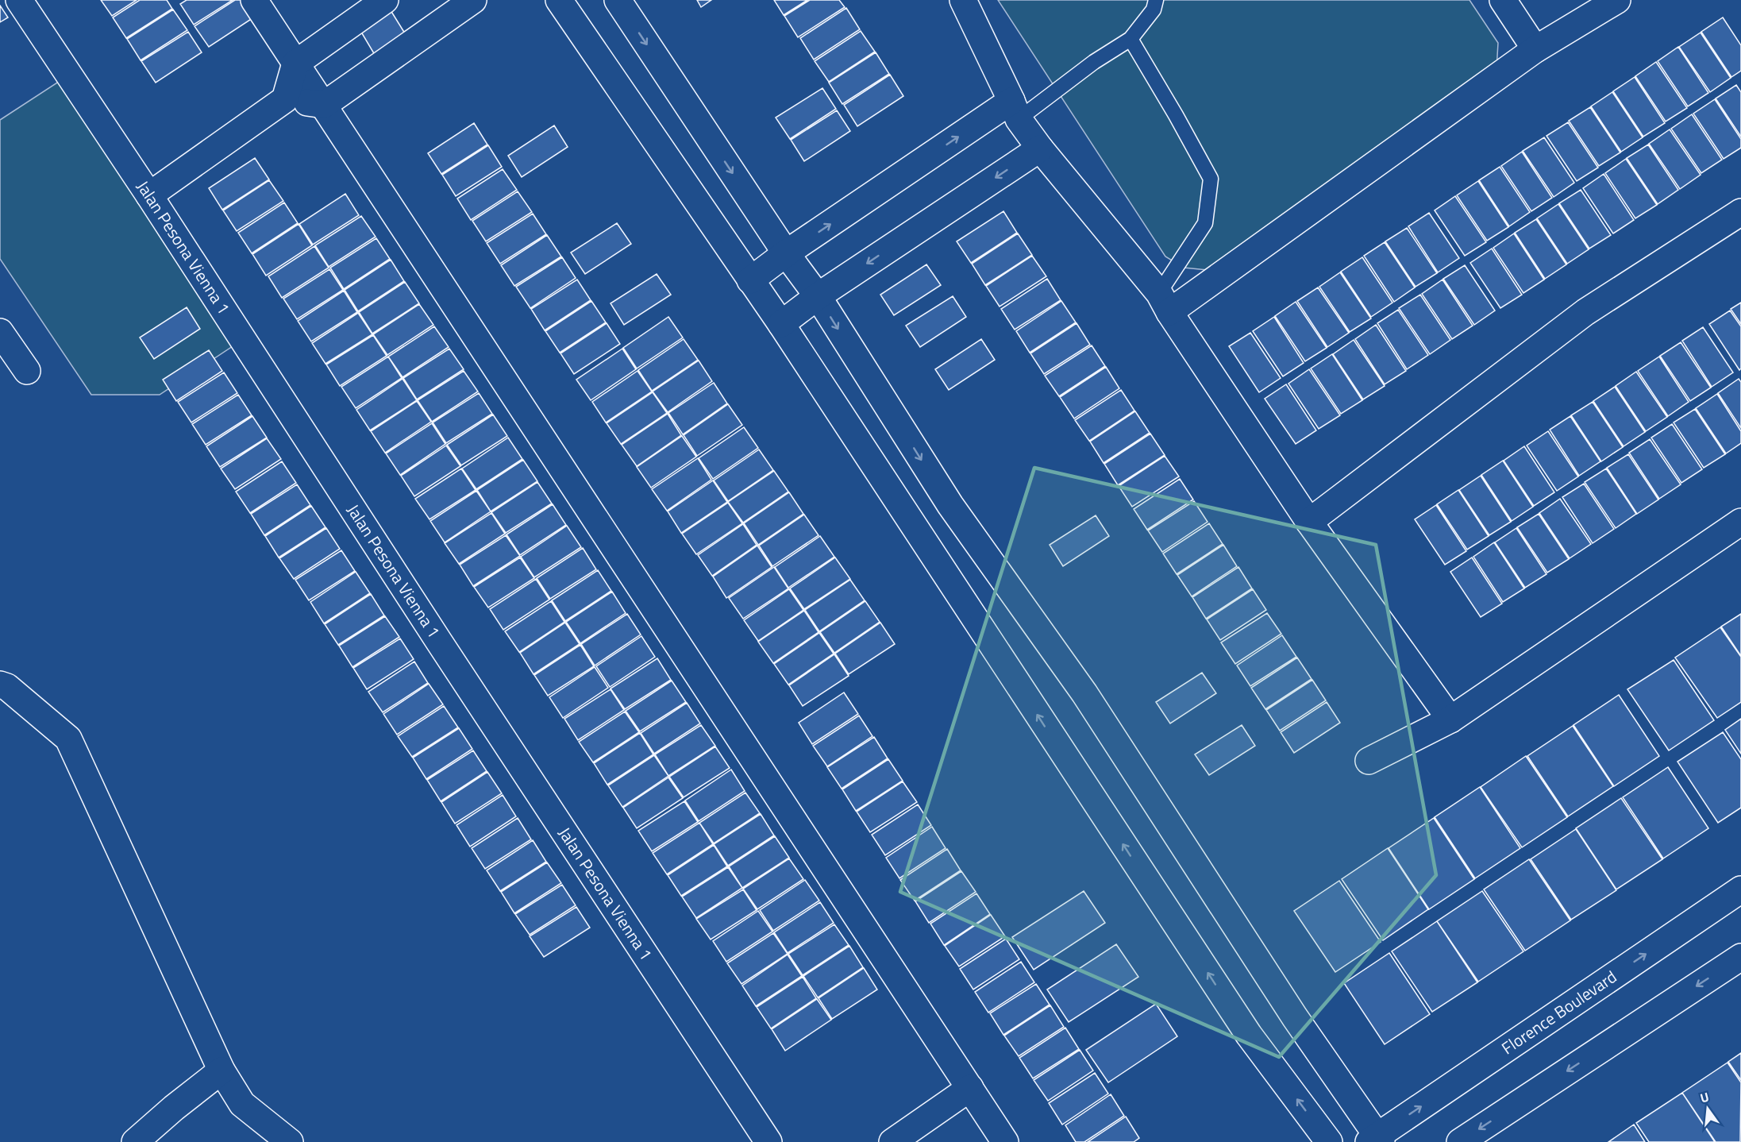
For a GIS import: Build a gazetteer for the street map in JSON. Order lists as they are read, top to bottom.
{
  "streets": {
    "street": ["Jalan Pesona Vienna 1", "Florence Boulevard"]
  },
  "north": "top"
}
